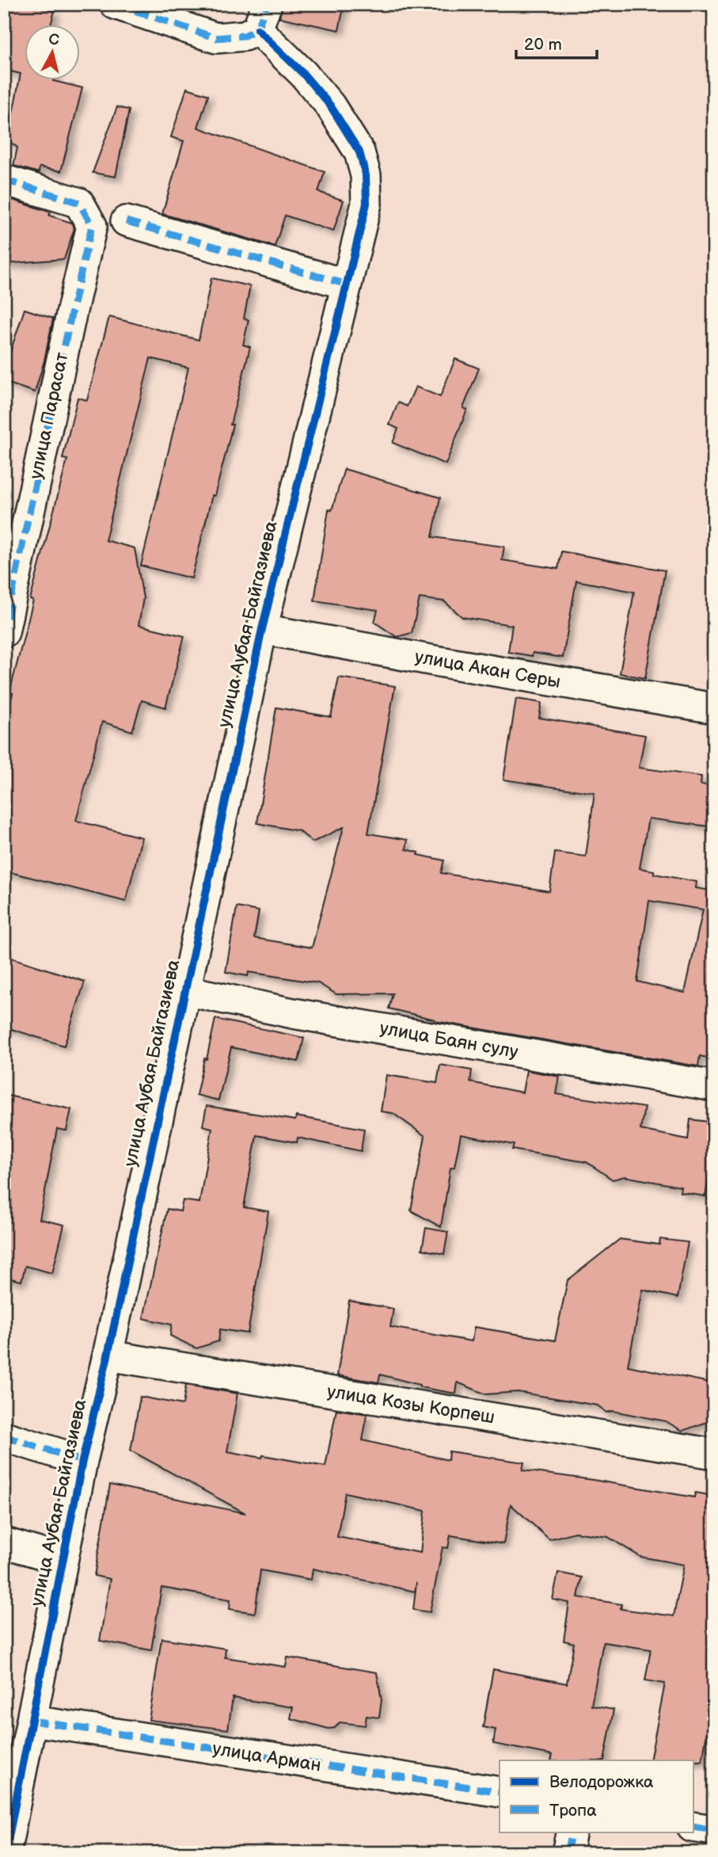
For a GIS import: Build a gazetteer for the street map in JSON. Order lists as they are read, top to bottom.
{
  "streets": {
    "street": [
      "улица Парасат",
      "улица Аубая Байгазиева",
      "улица Акан Серы",
      "улица Баян сулу",
      "улица Козы Корпеш",
      "улица Арман"
    ]
  },
  "crossings": [
    ["улица Аубая Байгазиева", "улица Акан Серы"],
    ["улица Аубая Байгазиева", "улица Баян сулу"],
    ["улица Аубая Байгазиева", "улица Козы Корпеш"],
    ["улица Аубая Байгазиева", "улица Арман"]
  ],
  "legend": ["Велодорожка", "Тропа"],
  "scale_bar": "20 m",
  "north": "top"
}
